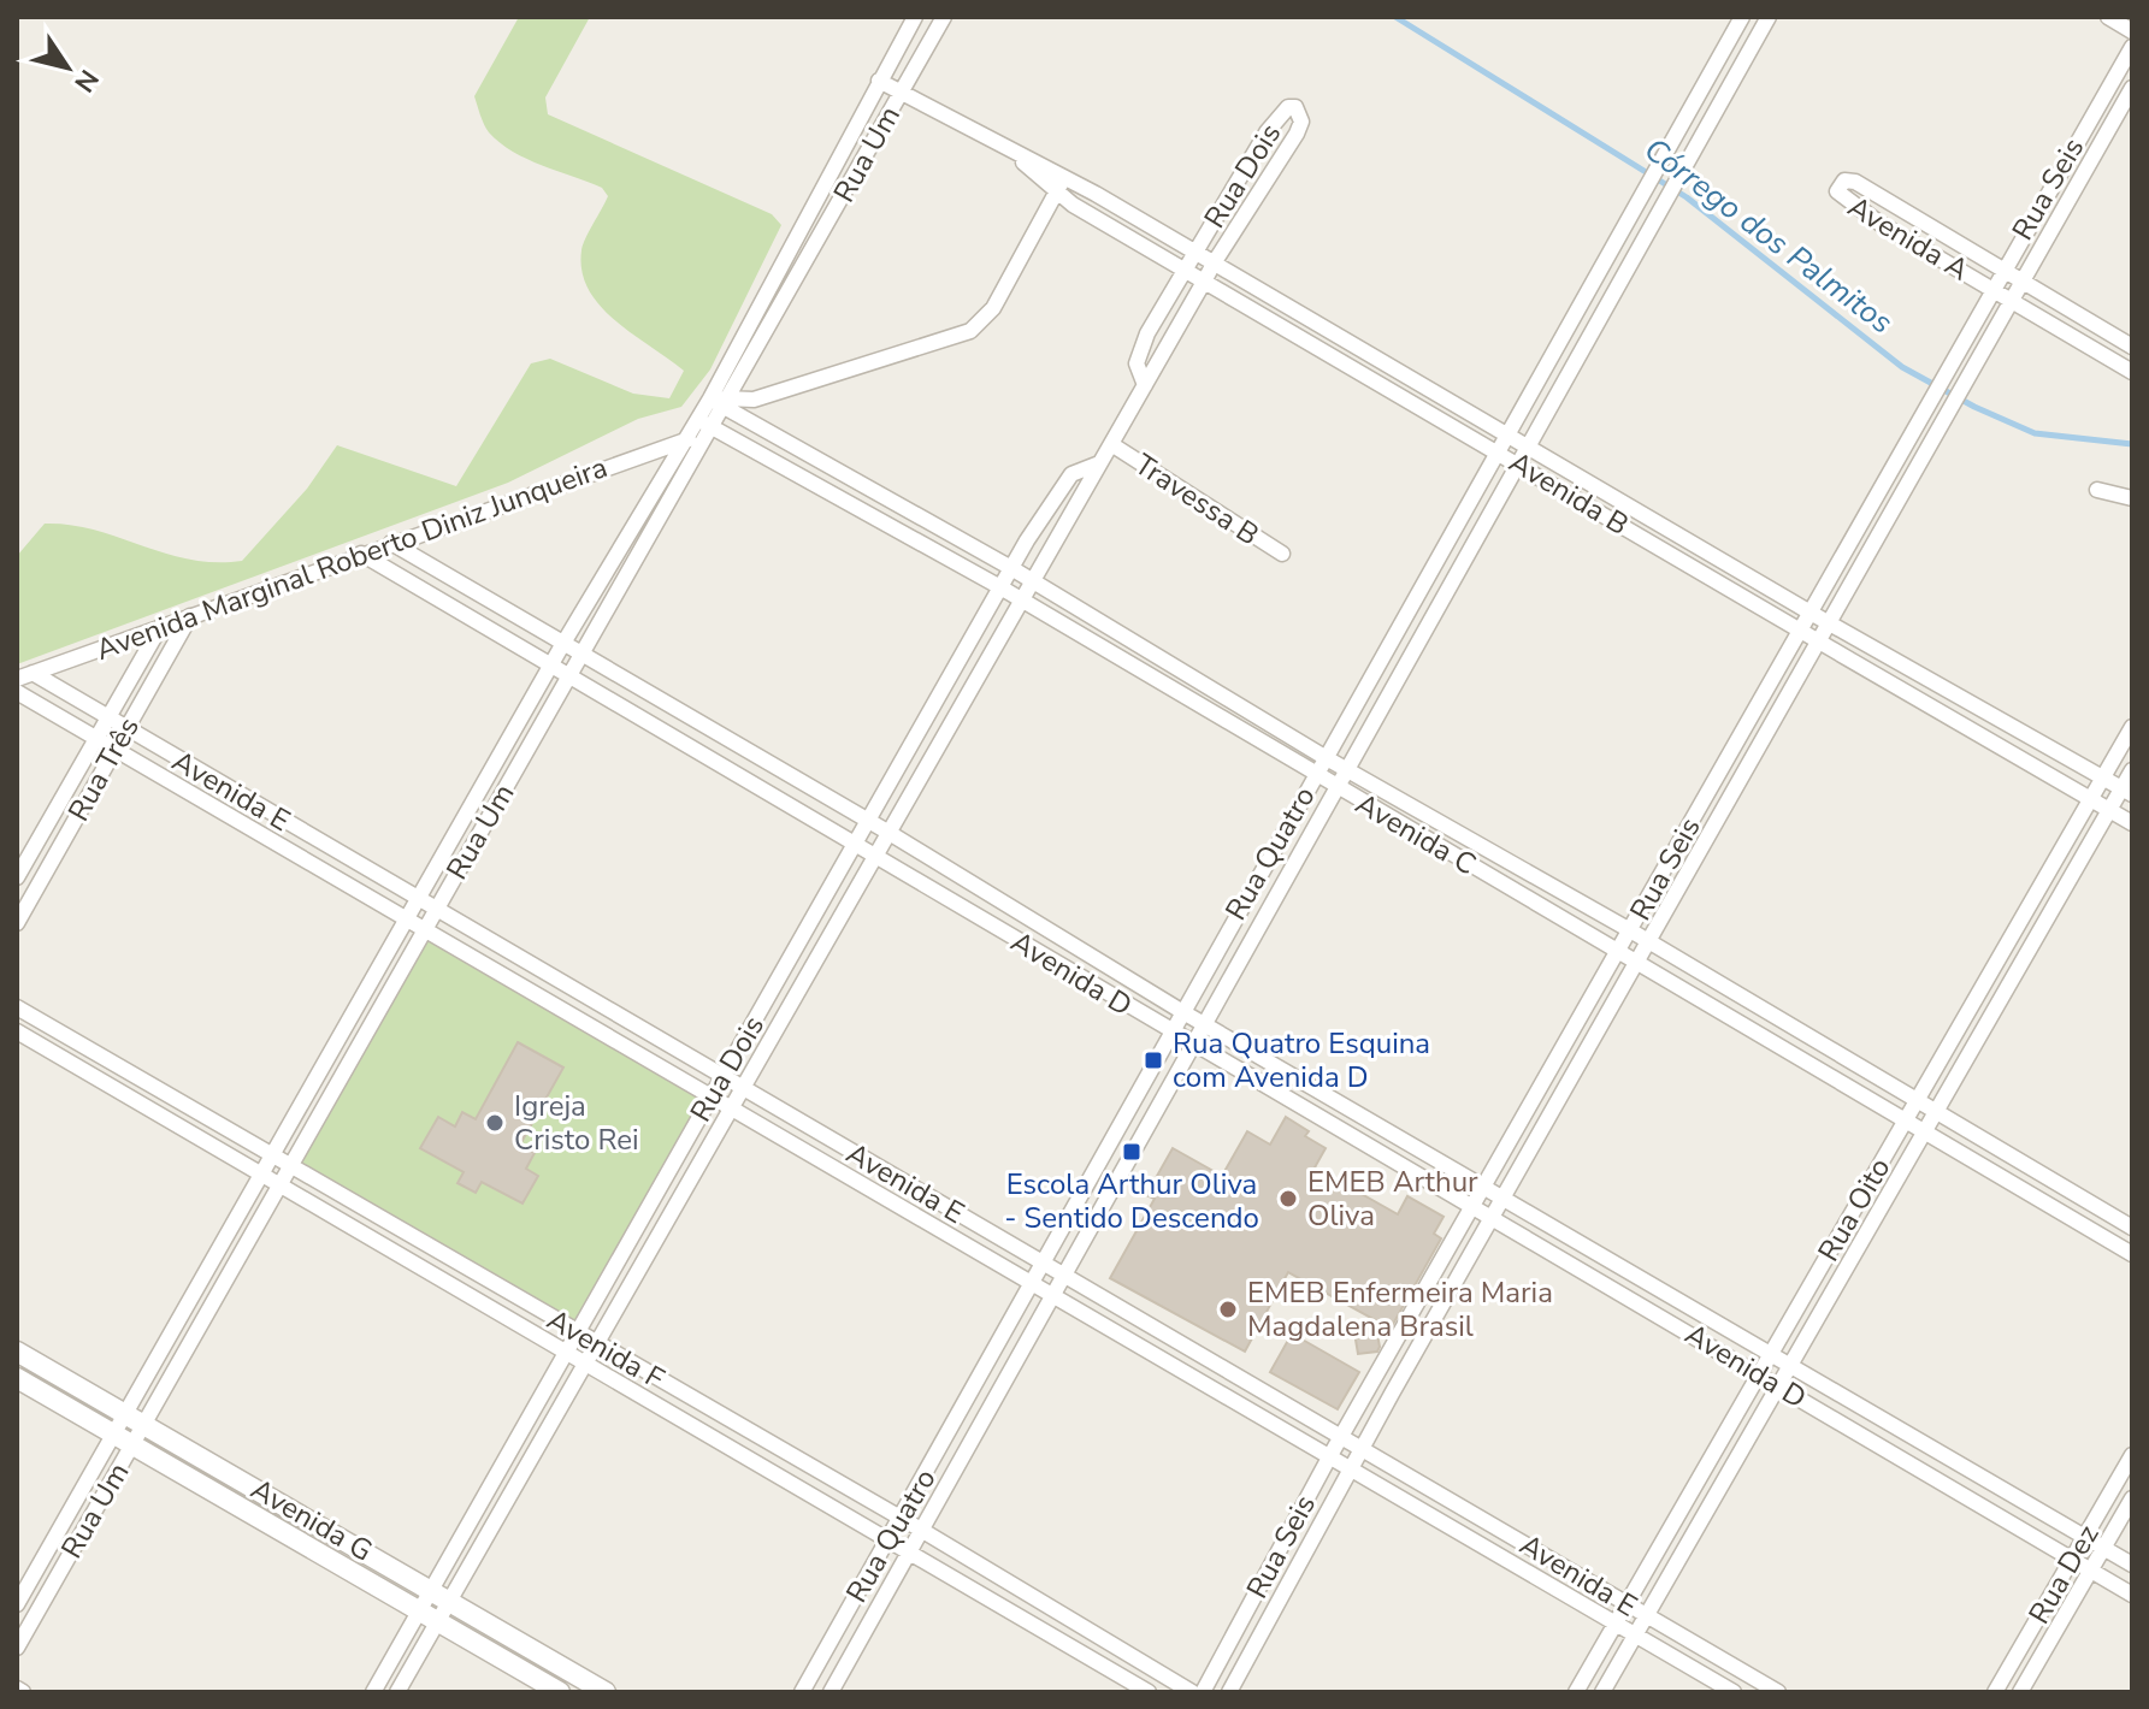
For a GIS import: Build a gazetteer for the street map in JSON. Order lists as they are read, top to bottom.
{
  "streets": {
    "street": [
      "Rua Um",
      "Rua Dois",
      "Rua Seis",
      "Avenida A",
      "Avenida B",
      "Travessa B",
      "Avenida Marginal Roberto Diniz Junqueira",
      "Rua Três",
      "Avenida E",
      "Avenida C",
      "Rua Quatro",
      "Avenida D",
      "Rua Oito",
      "Avenida F",
      "Avenida G",
      "Rua Dez"
    ]
  },
  "crossings": [
    ["Rua Um", "Avenida B"],
    ["Rua Um", "Avenida Marginal Roberto Diniz Junqueira"],
    ["Rua Um", "Avenida E"],
    ["Rua Um", "Avenida C"],
    ["Rua Um", "Avenida D"],
    ["Rua Um", "Avenida F"],
    ["Rua Um", "Avenida G"],
    ["Rua Dois", "Avenida B"],
    ["Rua Dois", "Travessa B"],
    ["Rua Dois", "Avenida E"],
    ["Rua Dois", "Avenida C"],
    ["Rua Dois", "Avenida D"],
    ["Rua Dois", "Avenida F"],
    ["Rua Dois", "Avenida G"],
    ["Rua Seis", "Avenida A"],
    ["Rua Seis", "Avenida B"],
    ["Rua Seis", "Avenida E"],
    ["Rua Seis", "Avenida C"],
    ["Rua Seis", "Avenida D"],
    ["Avenida B", "Rua Quatro"],
    ["Avenida B", "Rua Oito"],
    ["Avenida Marginal Roberto Diniz Junqueira", "Rua Três"],
    ["Avenida Marginal Roberto Diniz Junqueira", "Avenida E"],
    ["Avenida Marginal Roberto Diniz Junqueira", "Avenida D"],
    ["Rua Três", "Avenida E"],
    ["Avenida E", "Rua Quatro"],
    ["Avenida E", "Rua Oito"],
    ["Avenida C", "Rua Quatro"],
    ["Avenida C", "Rua Oito"],
    ["Rua Quatro", "Avenida D"],
    ["Rua Quatro", "Avenida F"],
    ["Avenida D", "Rua Oito"],
    ["Avenida D", "Rua Dez"]
  ],
  "water": ["Córrego dos Palmitos"],
  "places": {
    "transit": ["Rua Quatro Esquina com Avenida D", "Escola Arthur Oliva - Sentido Descendo"],
    "other": ["Igreja Cristo Rei", "EMEB Arthur Oliva", "EMEB Enfermeira Maria Magdalena Brasil"]
  },
  "north": "bottom right"
}
